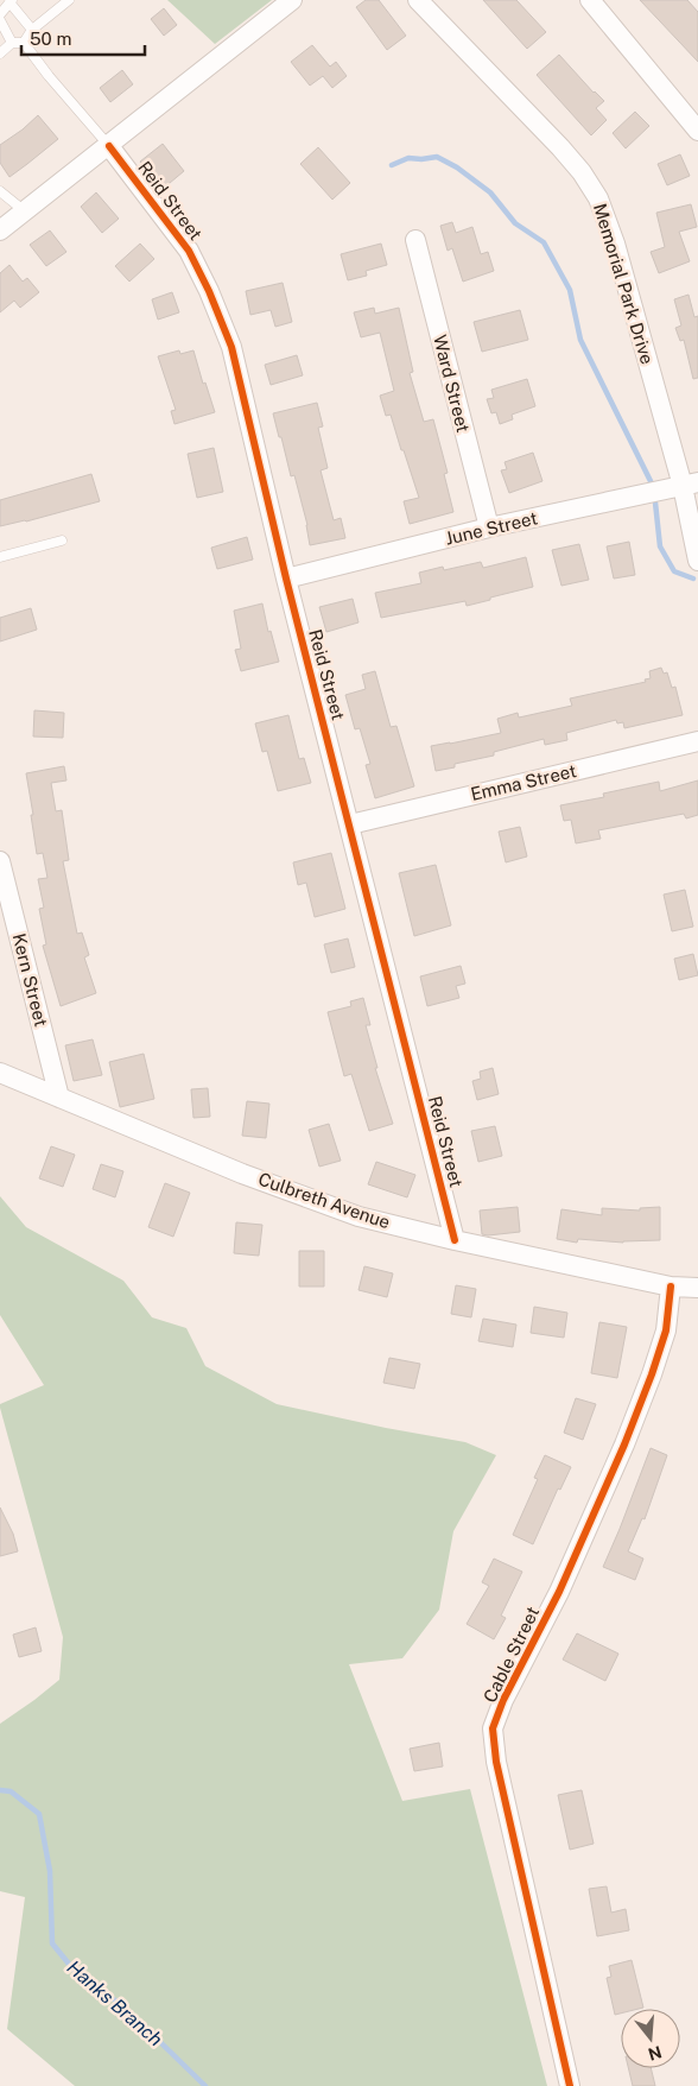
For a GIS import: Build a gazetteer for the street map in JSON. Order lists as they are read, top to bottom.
{
  "streets": {
    "street": [
      "Reid Street",
      "Memorial Park Drive",
      "Ward Street",
      "June Street",
      "Emma Street",
      "Kern Street",
      "Culbreth Avenue",
      "Cable Street"
    ]
  },
  "crossings": [
    ["Reid Street", "June Street"],
    ["Reid Street", "Emma Street"],
    ["Reid Street", "Culbreth Avenue"],
    ["Memorial Park Drive", "June Street"],
    ["Ward Street", "June Street"],
    ["Kern Street", "Culbreth Avenue"],
    ["Culbreth Avenue", "Cable Street"]
  ],
  "water": ["Hanks Branch"],
  "scale_bar": "50 m",
  "north": "bottom"
}
